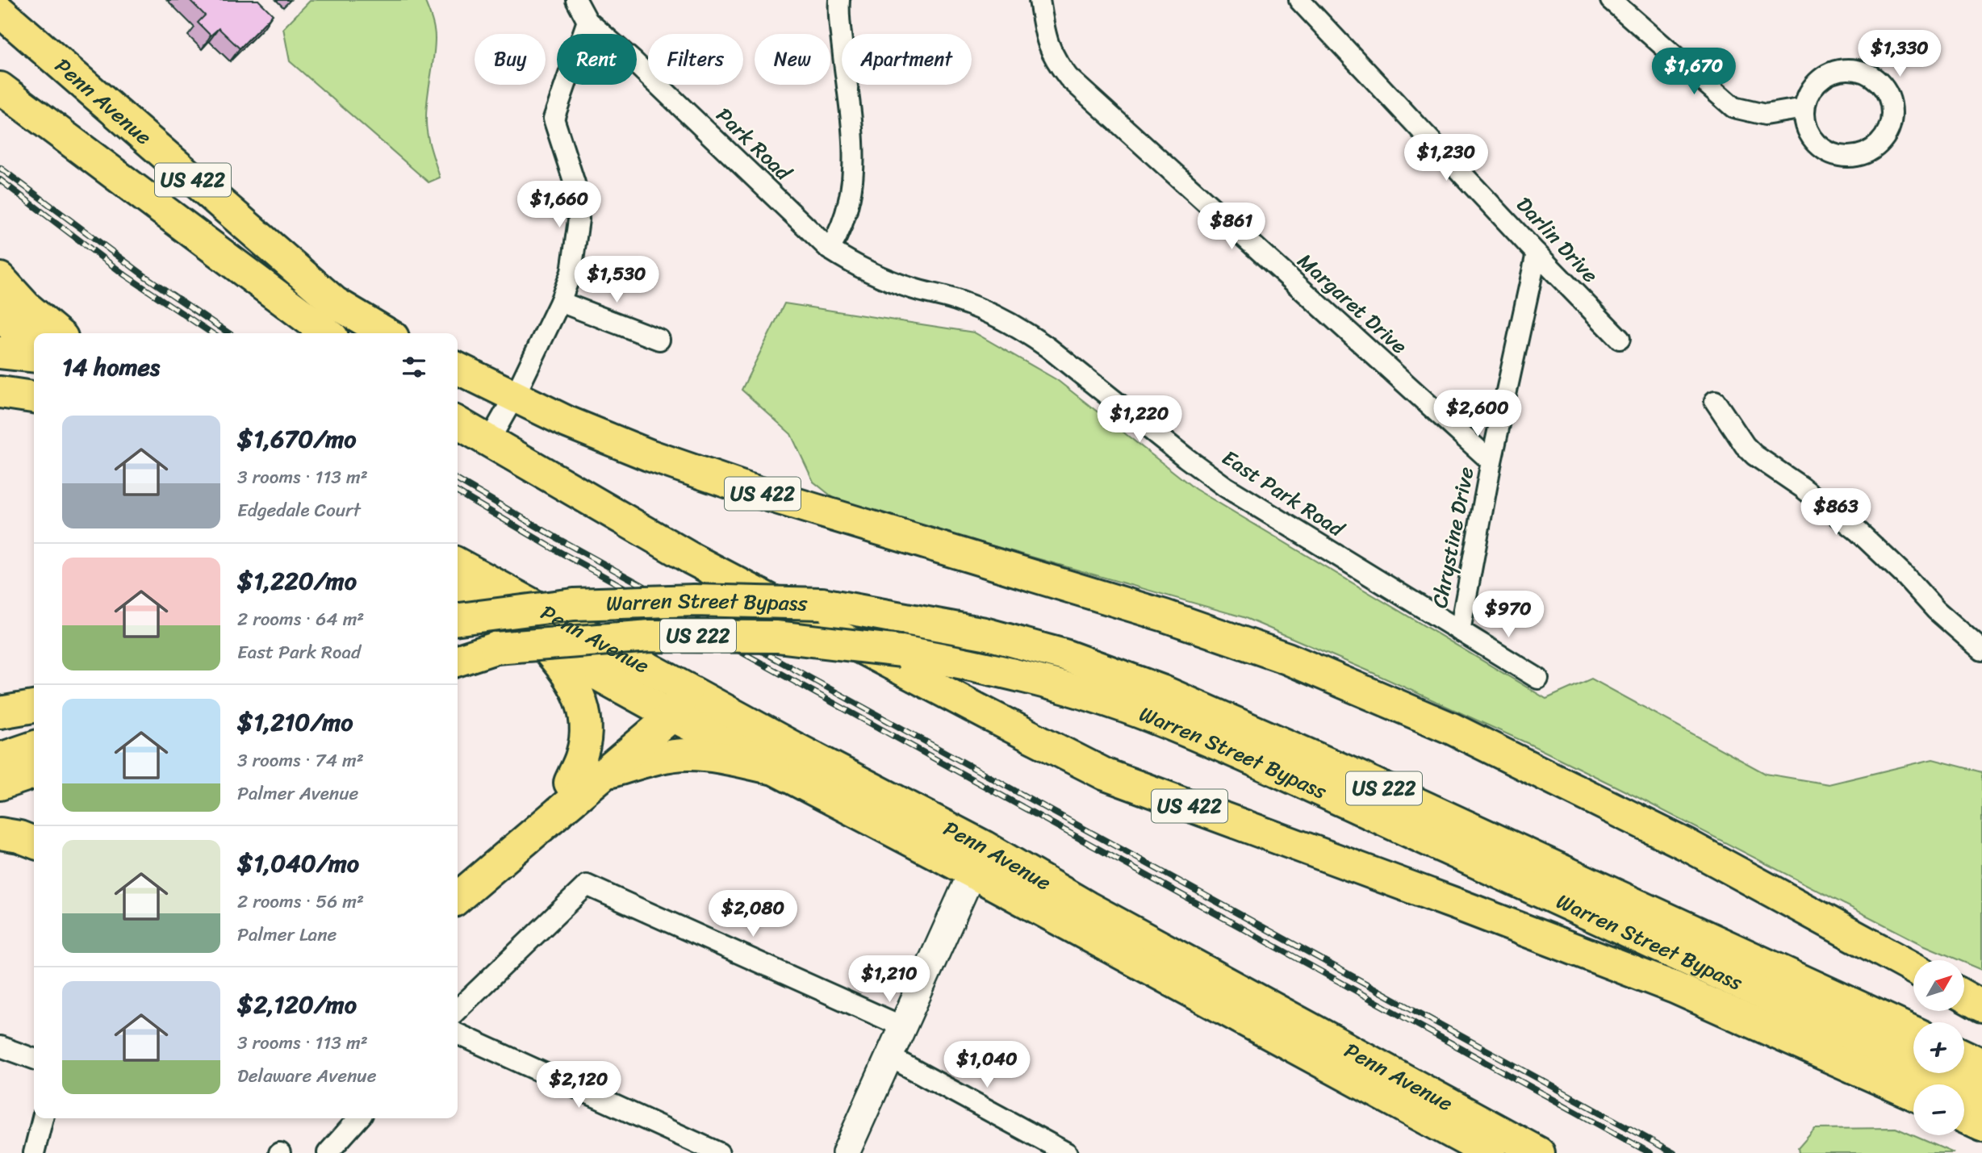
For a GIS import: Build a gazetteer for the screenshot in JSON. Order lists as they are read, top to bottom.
{
  "streets": {
    "main road": [
      "Penn Avenue",
      "US 422",
      "Warren Street Bypass",
      "US 222"
    ],
    "street": [
      "Park Road",
      "Darlin Drive",
      "Margaret Drive",
      "East Park Road",
      "Chrystine Drive"
    ]
  },
  "crossings": [
    ["Park Road", "East Park Road"],
    ["Darlin Drive", "Chrystine Drive"],
    ["Margaret Drive", "Chrystine Drive"],
    ["East Park Road", "Chrystine Drive"],
    ["Warren Street Bypass", "US 222"]
  ],
  "north": "top right",
  "page": {
    "price": [
      "$1,330",
      "$1,670",
      "$1,230",
      "$1,660",
      "$861",
      "$1,530",
      "$2,600",
      "$1,220",
      "$863",
      "$970",
      "$2,080",
      "$1,210",
      "$1,040",
      "$2,120"
    ],
    "chip": [
      "Buy",
      "Rent",
      "Filters",
      "New",
      "Apartment"
    ],
    "heading": "14 homes",
    "list": [
      {
        "name": "$1,670/mo",
        "note": "3 rooms · 113 m² · Edgedale Court"
      },
      {
        "name": "$1,220/mo",
        "note": "2 rooms · 64 m² · East Park Road"
      },
      {
        "name": "$1,210/mo",
        "note": "3 rooms · 74 m² · Palmer Avenue"
      },
      {
        "name": "$1,040/mo",
        "note": "2 rooms · 56 m² · Palmer Lane"
      },
      {
        "name": "$2,120/mo",
        "note": "3 rooms · 113 m² · Delaware Avenue"
      }
    ],
    "map_buttons": ["+", "−"]
  }
}
